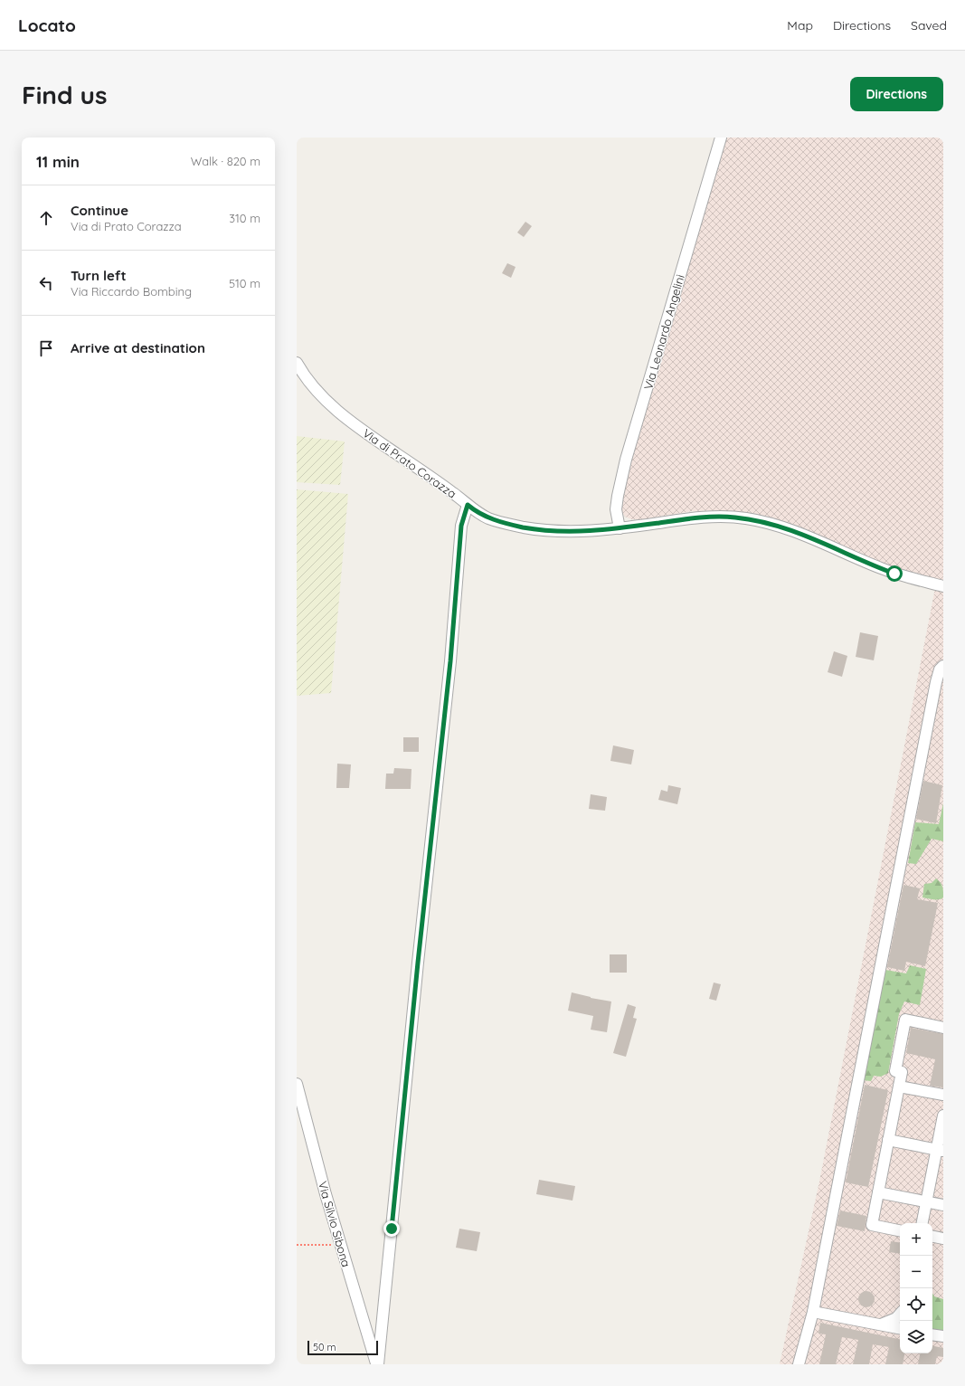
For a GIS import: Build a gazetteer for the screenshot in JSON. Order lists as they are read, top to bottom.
{
  "streets": {
    "street": ["Via Leonardo Angelini", "Via di Prato Corazza", "Via Silvio Sibona"]
  },
  "crossings": [
    ["Via Leonardo Angelini", "Via di Prato Corazza"]
  ],
  "scale_bar": "50 m",
  "page": {
    "header": "Locato",
    "nav": ["Map", "Directions", "Saved"],
    "buttons": "Directions",
    "title": "Find us",
    "heading": ["11 min", "Walk · 820 m"],
    "list": [
      ["Continue", "Via di Prato Corazza", "310 m"],
      ["Turn left", "Via Riccardo Bombing", "510 m"],
      "Arrive at destination"
    ],
    "map_buttons": ["+", "−"],
    "scale": "50 m"
  }
}
